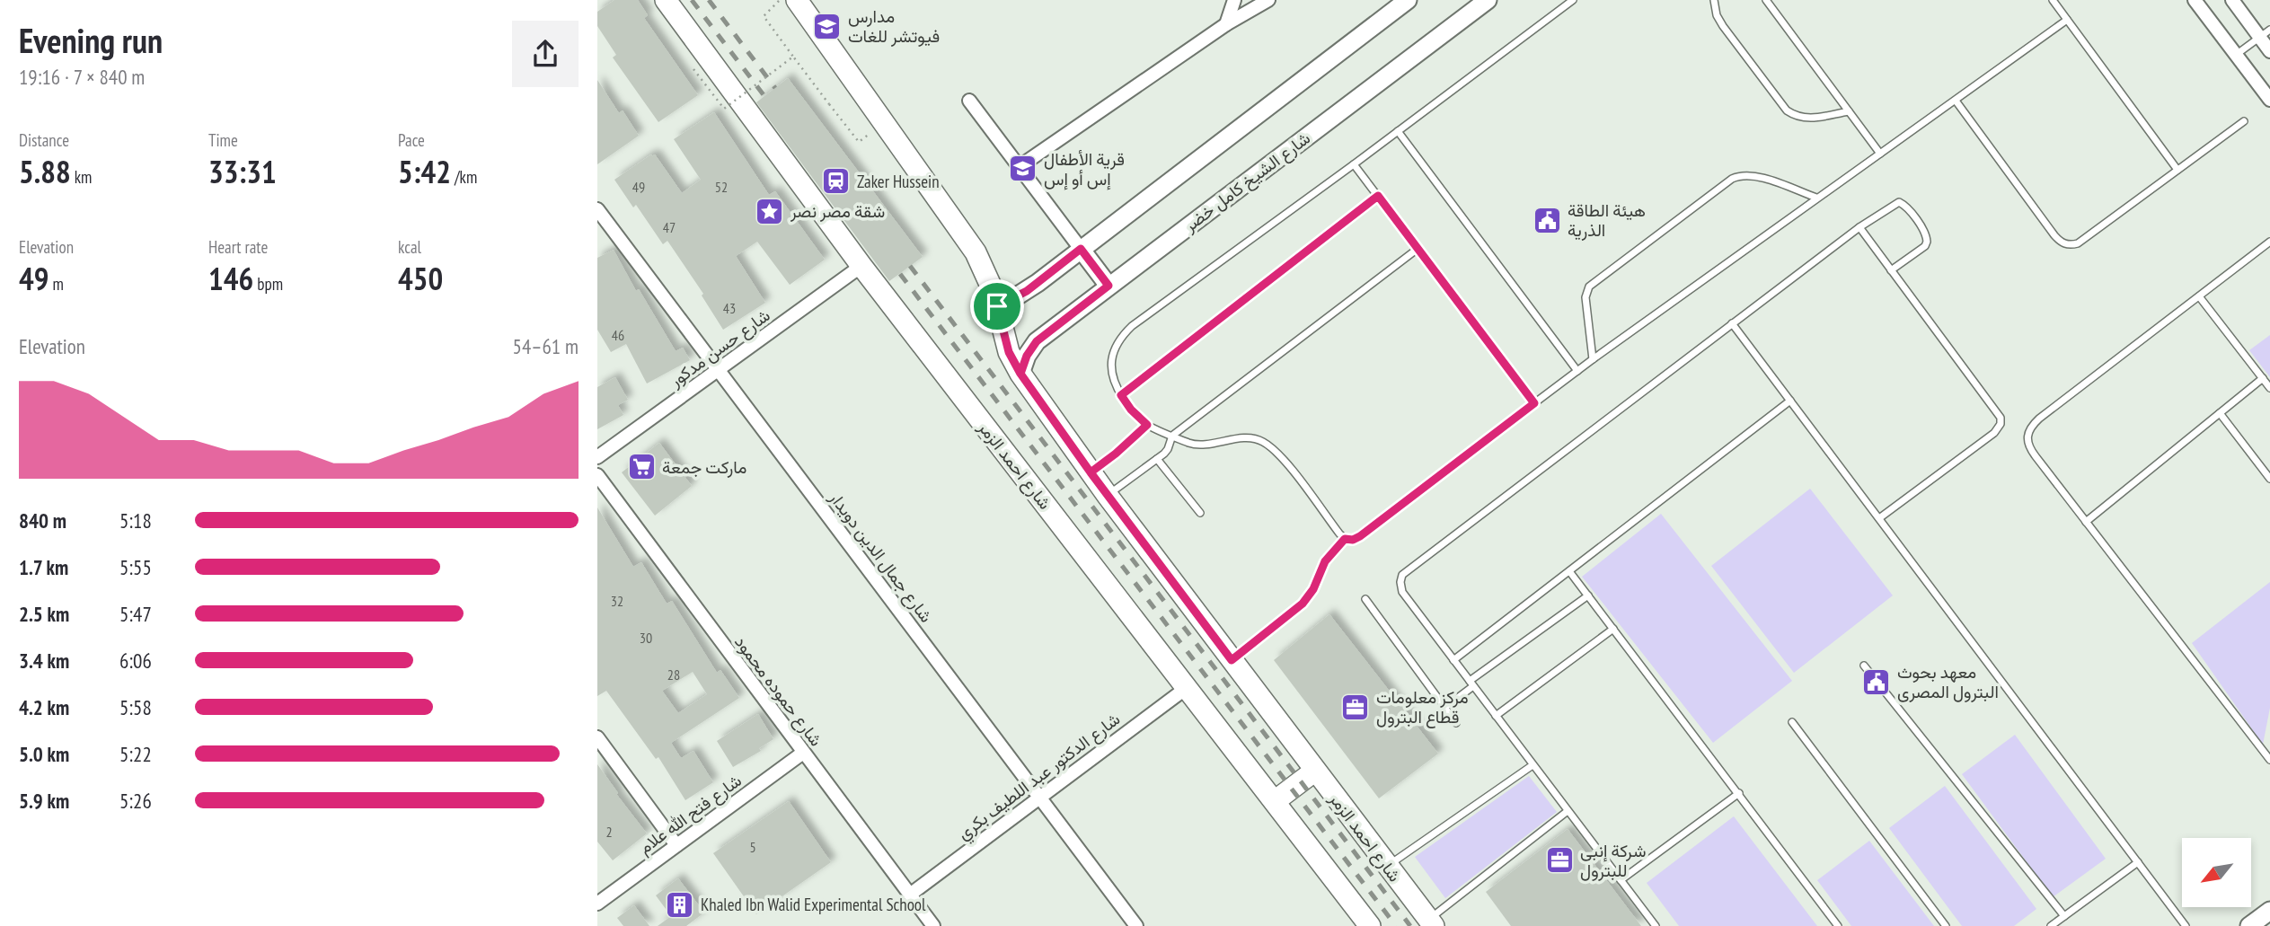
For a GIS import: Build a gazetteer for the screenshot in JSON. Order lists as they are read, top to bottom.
{
  "streets": {
    "main road": ["شارع الشيخ كامل خضر", "شارع احمد الزمر"],
    "street": [
      "شارع حسن مدكور",
      "شارع جمال الدين دويدار",
      "شارع حموده محمود",
      "شارع الدكتور عبد اللطيف بكري",
      "شارع فتح الله علام"
    ]
  },
  "crossings": [
    ["شارع الشيخ كامل خضر", "شارع احمد الزمر"],
    ["شارع حسن مدكور", "شارع احمد الزمر"],
    ["شارع حسن مدكور", "شارع جمال الدين دويدار"],
    ["شارع احمد الزمر", "شارع الدكتور عبد اللطيف بكري"],
    ["شارع جمال الدين دويدار", "شارع الدكتور عبد اللطيف بكري"],
    ["شارع حموده محمود", "شارع الدكتور عبد اللطيف بكري"],
    ["شارع حموده محمود", "شارع فتح الله علام"]
  ],
  "places": {
    "school or university": ["مدارس فيوتشر للغات", "قرية الأطفال إس أو إس"],
    "station": ["Zaker Hussein"],
    "place": ["شقة مصر نصر"],
    "public building": ["هيئة الطاقة الذرية", "معهد بحوث البترول المصرى"],
    "supermarket": ["ماركت جمعة"],
    "office": ["مركز معلومات قطاع البترول", "شركة إنبى للبترول"],
    "building": ["Khaled Ibn Walid Experimental School"]
  },
  "house_numbers": [
    "49",
    "52",
    "47",
    "43",
    "46",
    "32",
    "30",
    "28",
    "2",
    "5"
  ],
  "north": "bottom left",
  "page": {
    "heading": ["Evening run", "19:16 · 7 × 840 m"],
    "stats": [
      ["Distance", "5.88 km"],
      ["Time", "33:31"],
      ["Pace", "5:42 /km"],
      ["Elevation", "49 m"],
      ["Heart rate", "146 bpm"],
      ["kcal", "450"]
    ],
    "chart": ["Elevation", "54–61 m"],
    "list": [
      {
        "name": "840 m",
        "note": "5:18"
      },
      {
        "name": "1.7 km",
        "note": "5:55"
      },
      {
        "name": "2.5 km",
        "note": "5:47"
      },
      {
        "name": "3.4 km",
        "note": "6:06"
      },
      {
        "name": "4.2 km",
        "note": "5:58"
      },
      {
        "name": "5.0 km",
        "note": "5:22"
      },
      {
        "name": "5.9 km",
        "note": "5:26"
      }
    ]
  }
}
